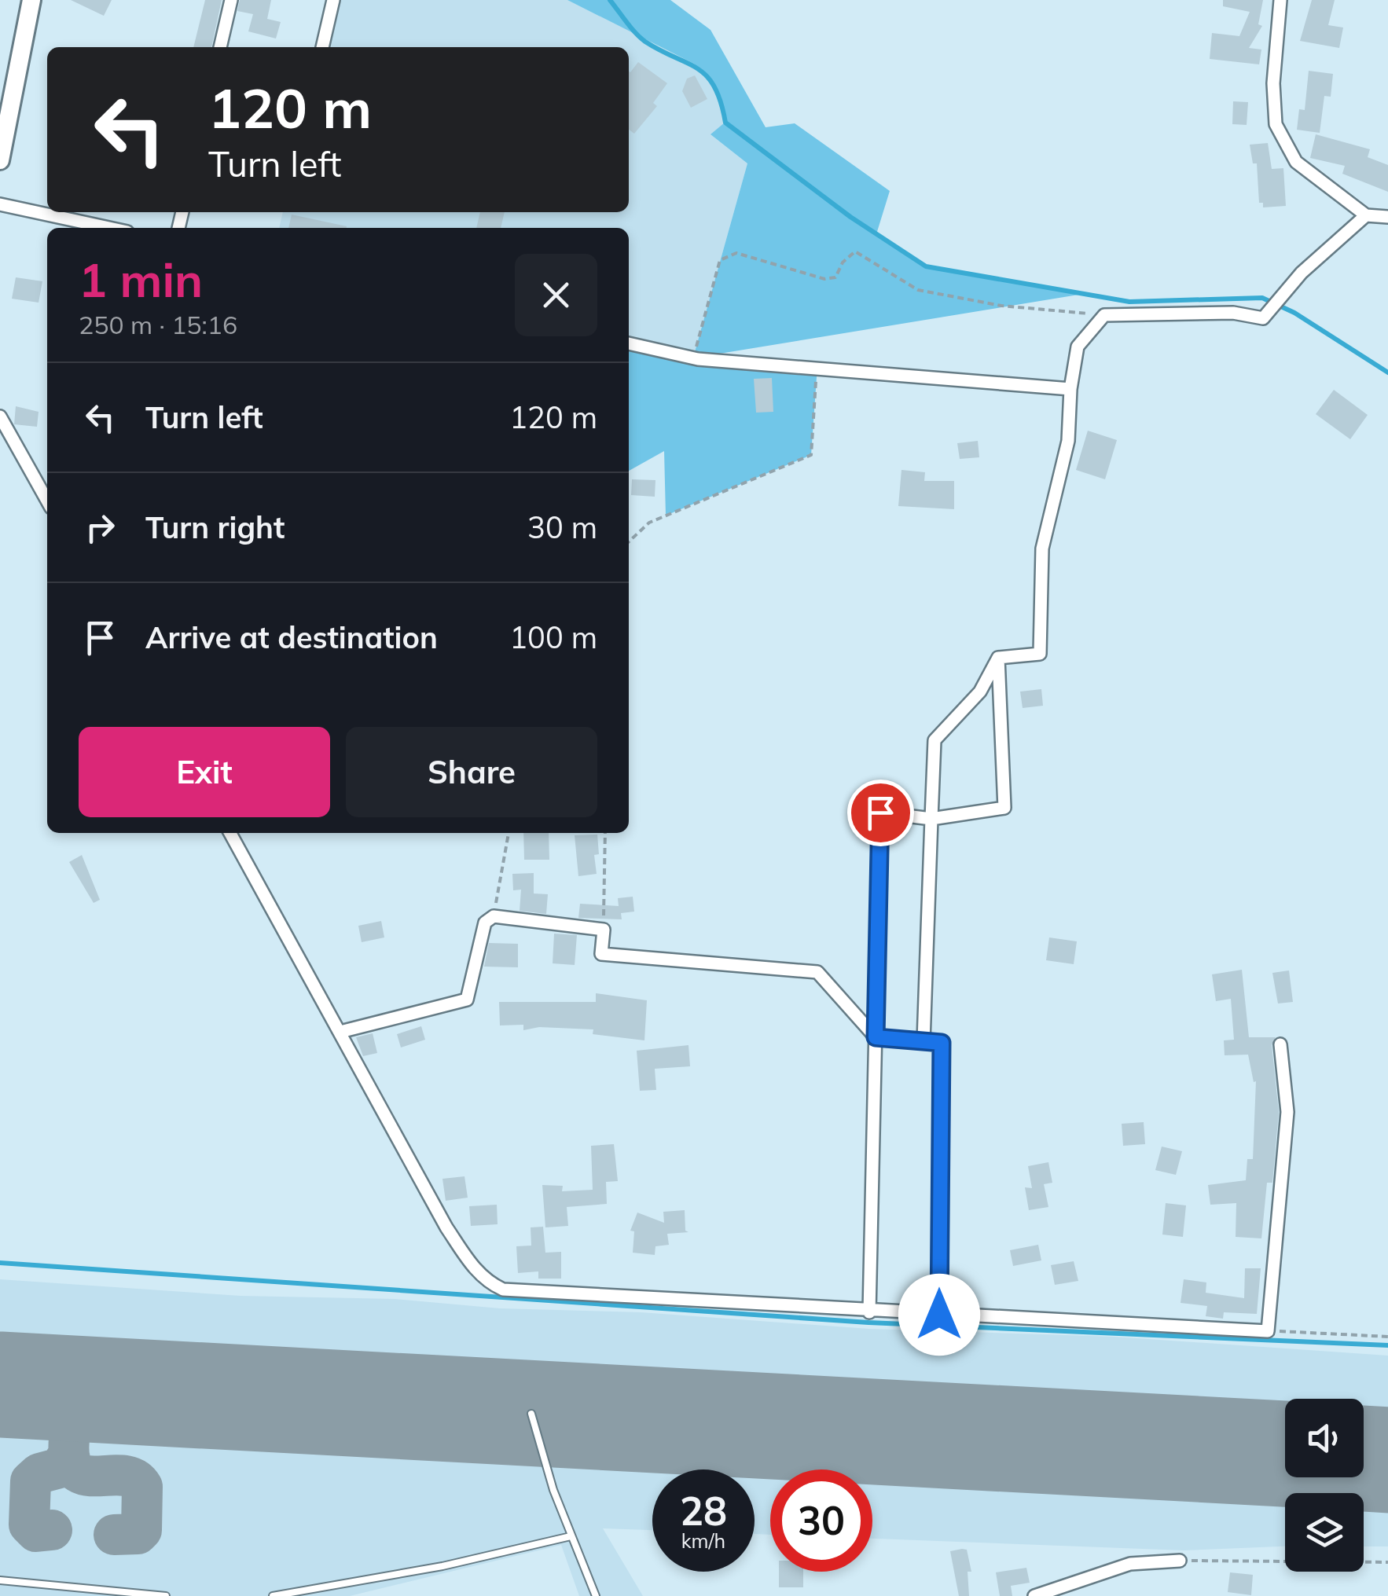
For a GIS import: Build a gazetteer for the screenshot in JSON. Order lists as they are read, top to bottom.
{
  "page": {
    "turn": ["120 m", "Turn left"],
    "heading": ["1 min", "250 m · 15:16"],
    "list": [
      {
        "name": "Turn left",
        "value": "120 m"
      },
      {
        "name": "Turn right",
        "value": "30 m"
      },
      {
        "name": "Arrive at destination",
        "value": "100 m"
      }
    ],
    "buttons": ["Exit", "Share"],
    "speed": "28 km/h",
    "limit": "30"
  }
}
